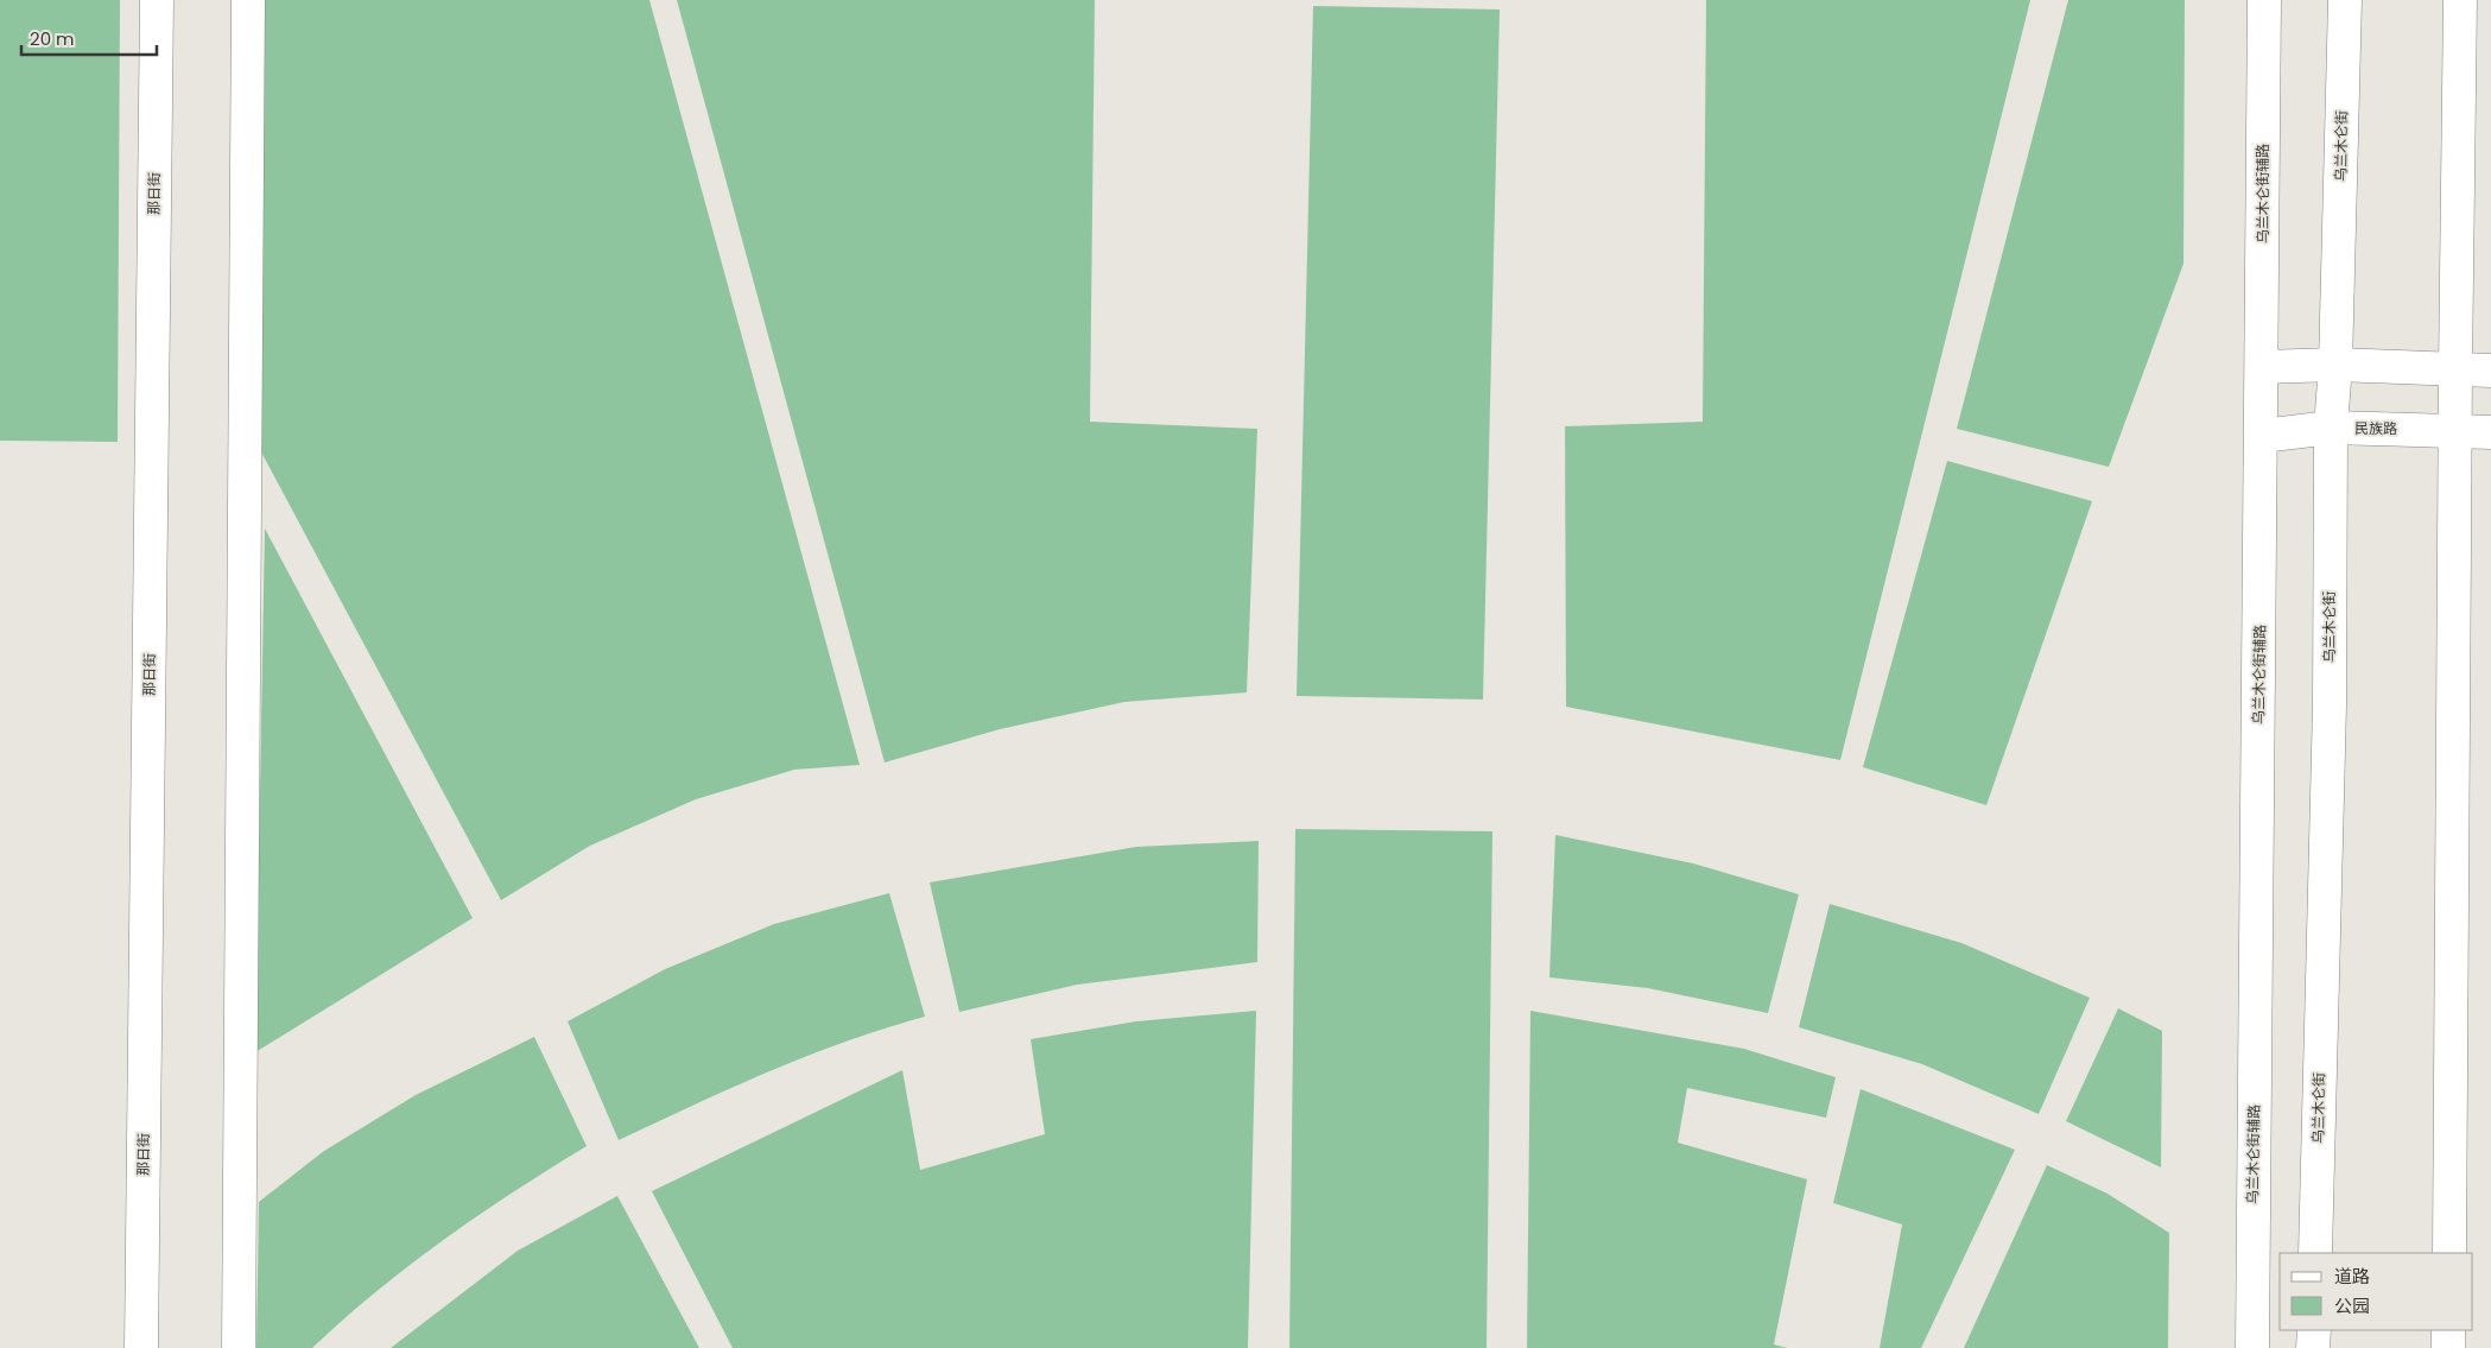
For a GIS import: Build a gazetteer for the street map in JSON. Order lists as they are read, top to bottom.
{
  "streets": {
    "street": [
      "乌兰木仑街",
      "那日街",
      "乌兰木仑街辅路",
      "民族路"
    ]
  },
  "crossings": [
    ["乌兰木仑街", "民族路"],
    ["乌兰木仑街辅路", "民族路"]
  ],
  "legend": ["道路", "公园"],
  "scale_bar": "20 m"
}
